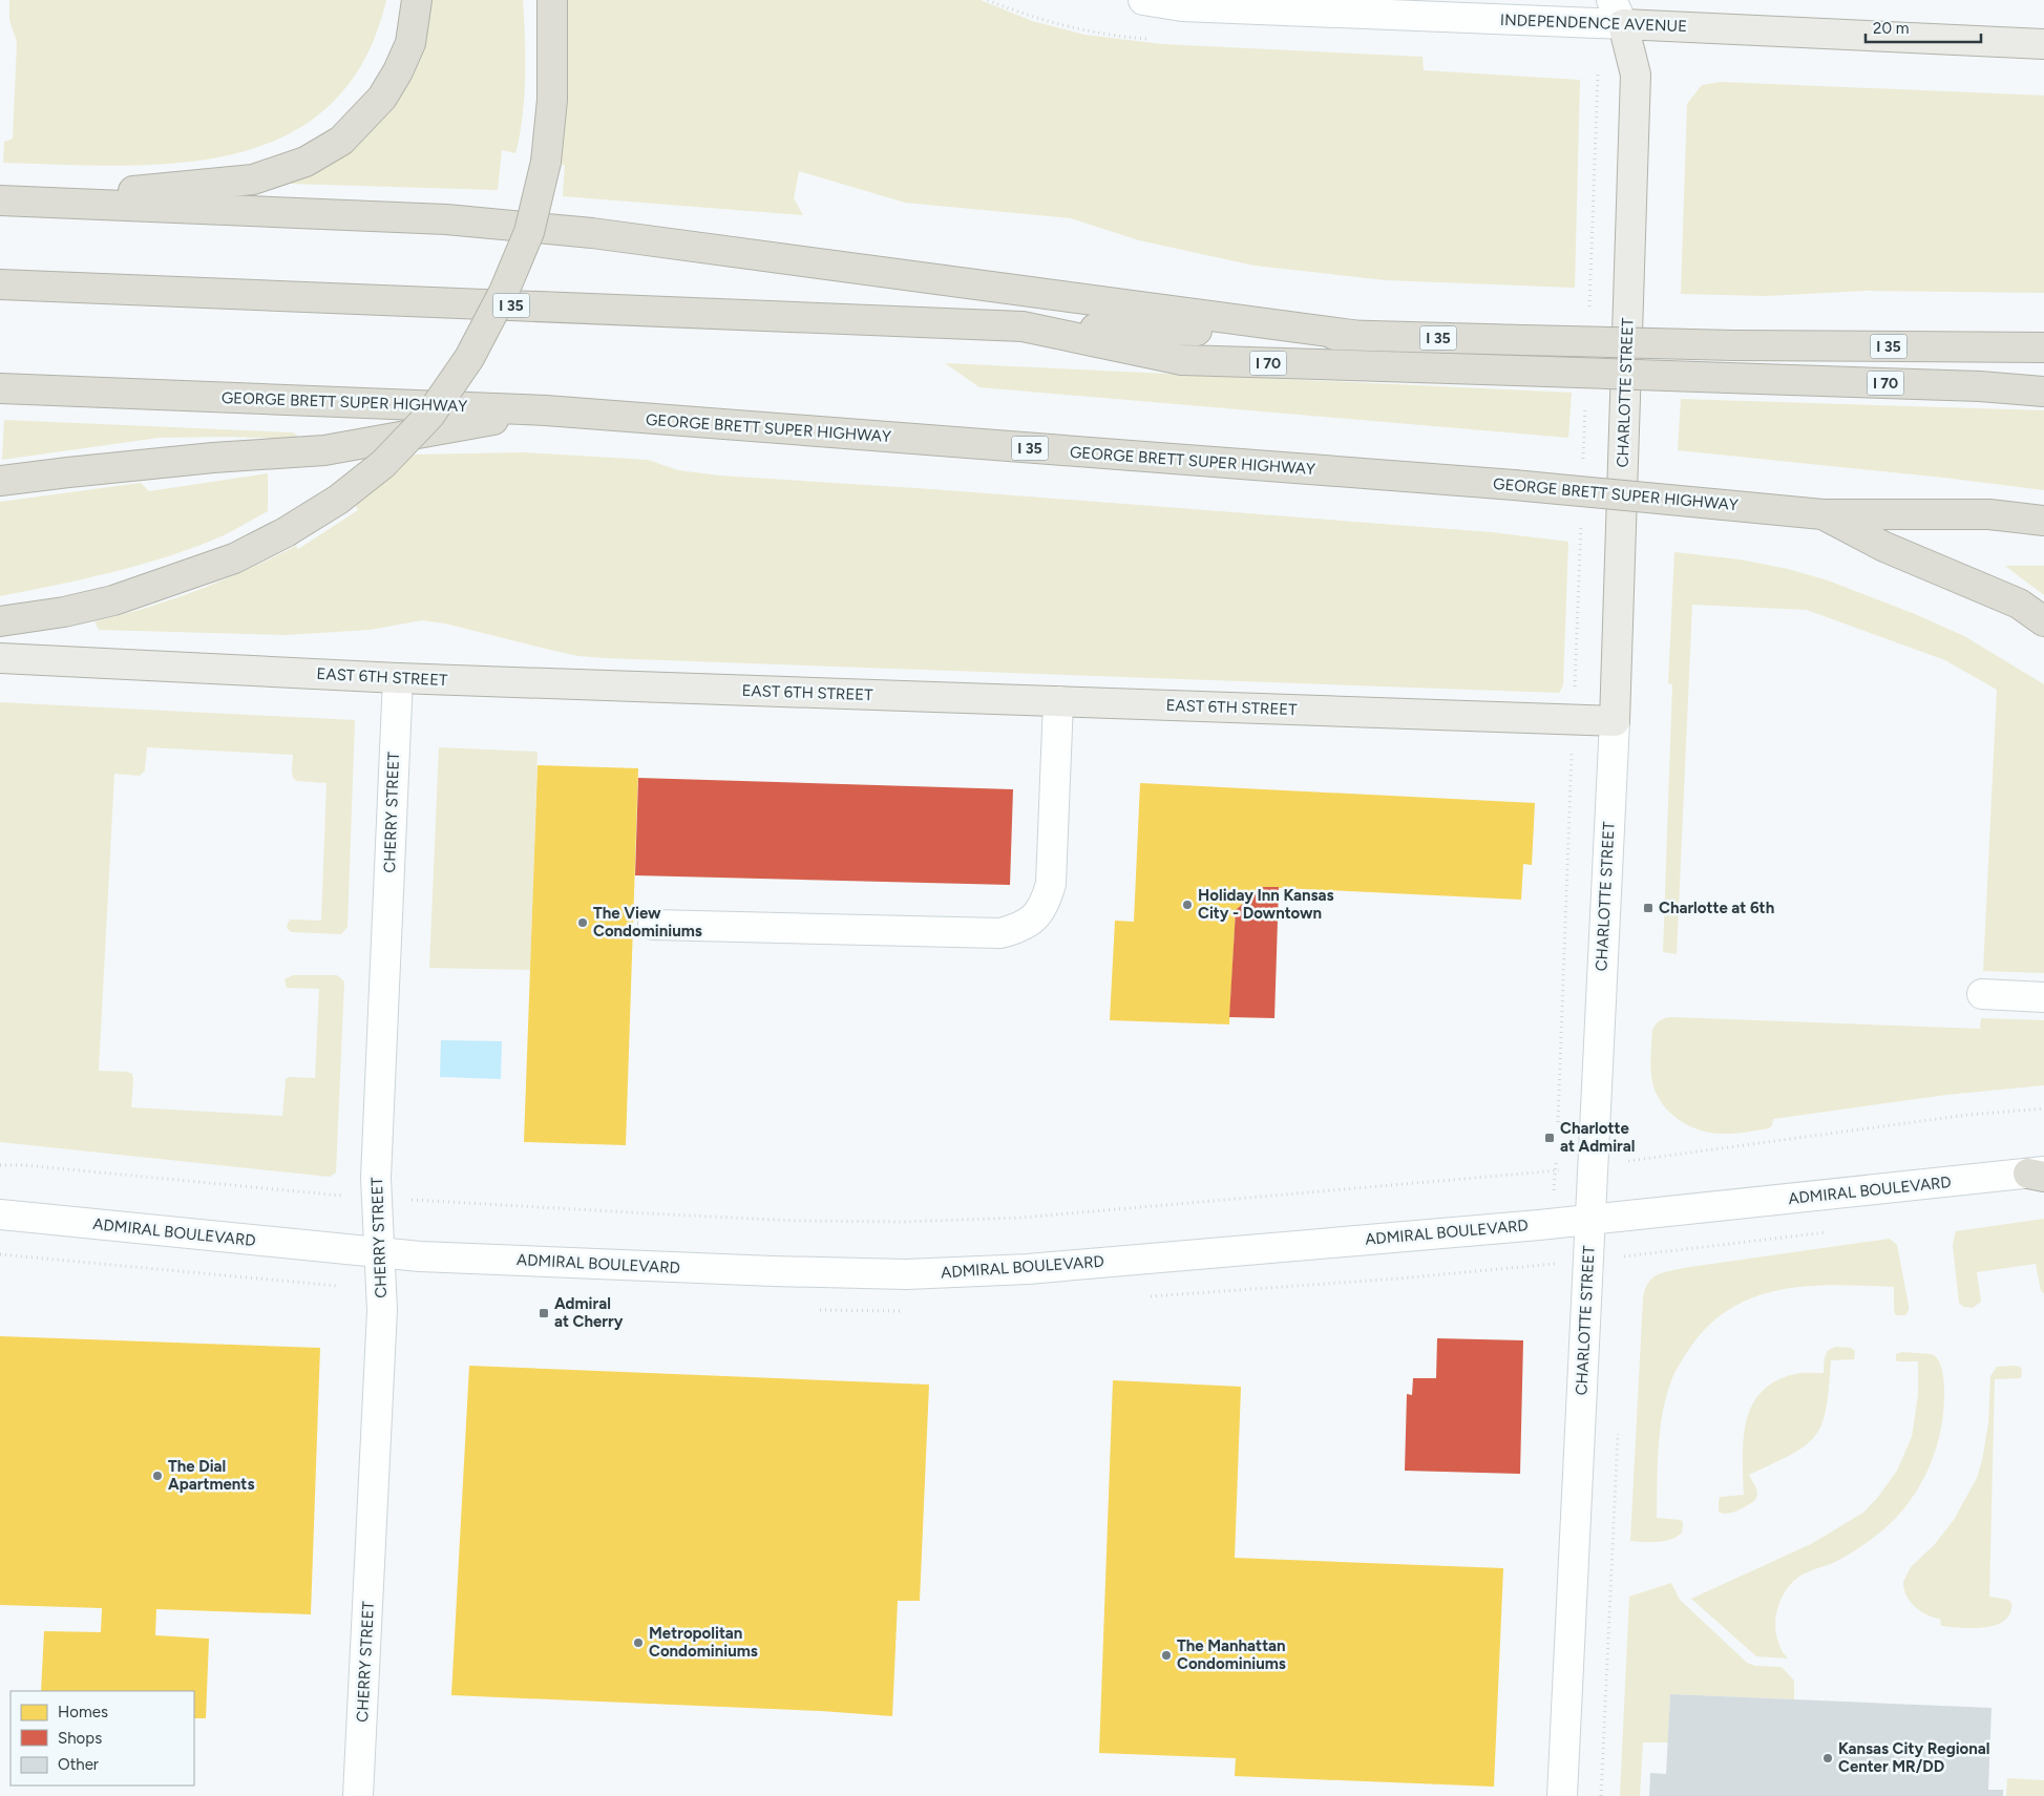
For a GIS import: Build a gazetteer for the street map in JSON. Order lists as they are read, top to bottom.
{
  "streets": {
    "highway": ["I 35", "I 70", "GEORGE BRETT SUPER HIGHWAY"],
    "main road": ["INDEPENDENCE AVENUE", "CHARLOTTE STREET", "EAST 6TH STREET"],
    "street": ["CHERRY STREET", "ADMIRAL BOULEVARD"]
  },
  "crossings": [
    ["INDEPENDENCE AVENUE", "CHARLOTTE STREET"],
    ["I 35", "I 70"],
    ["I 35", "GEORGE BRETT SUPER HIGHWAY"],
    ["CHARLOTTE STREET", "EAST 6TH STREET"],
    ["CHARLOTTE STREET", "ADMIRAL BOULEVARD"],
    ["EAST 6TH STREET", "CHERRY STREET"],
    ["CHERRY STREET", "ADMIRAL BOULEVARD"]
  ],
  "places": {
    "other": [
      "Holiday Inn Kansas City - Downtown",
      "The View Condominiums",
      "The Dial Apartments",
      "Metropolitan Condominiums",
      "The Manhattan Condominiums",
      "Kansas City Regional Center MR/DD"
    ],
    "transit": ["Charlotte at 6th", "Charlotte at Admiral", "Admiral at Cherry"]
  },
  "legend": ["Homes", "Shops", "Other"],
  "scale_bar": "20 m"
}
